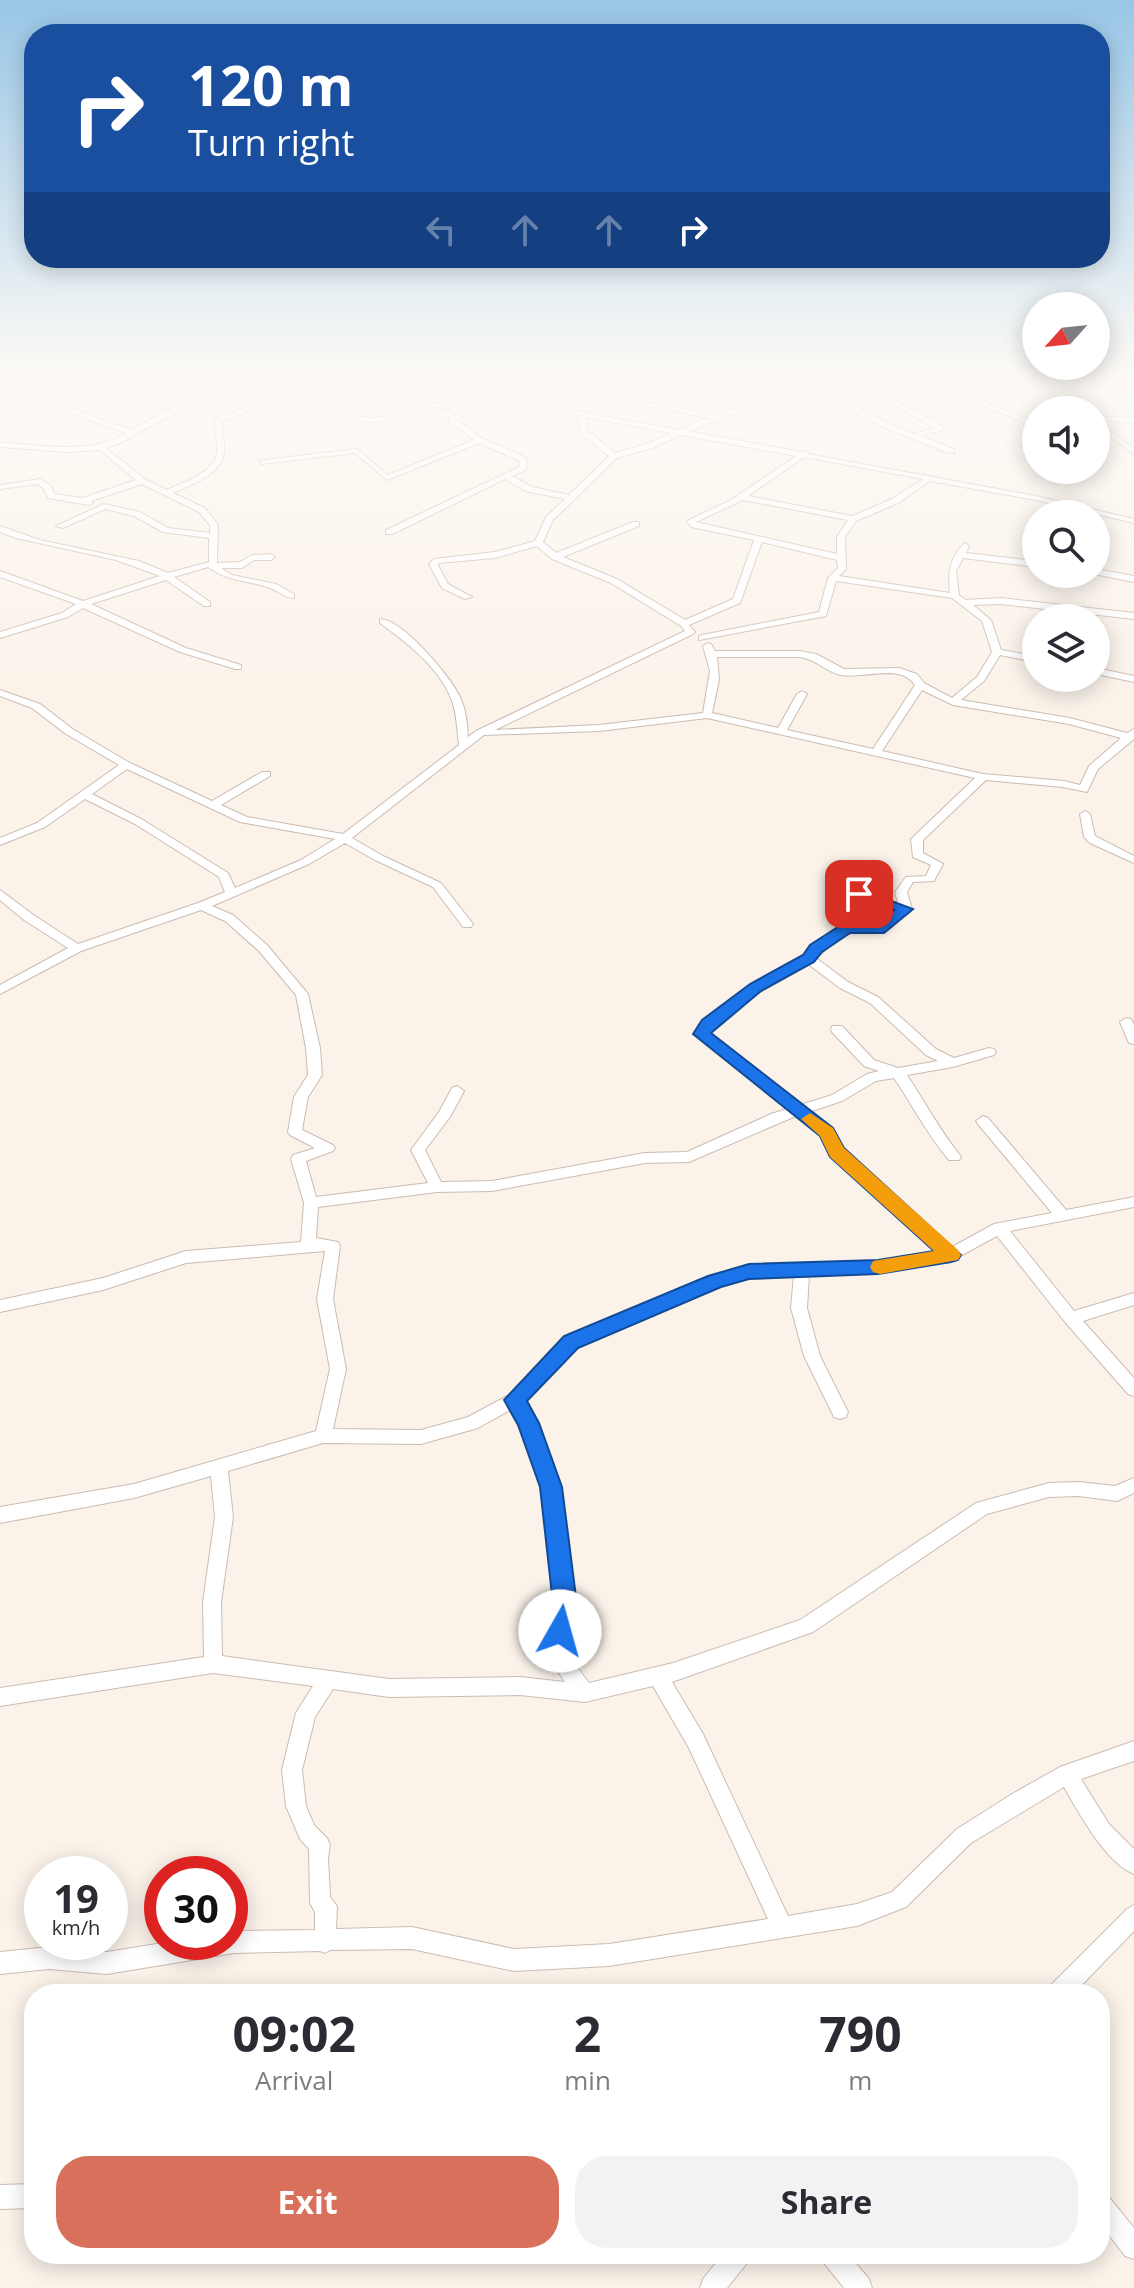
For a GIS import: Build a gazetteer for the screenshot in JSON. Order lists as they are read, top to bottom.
{
  "north": "bottom left",
  "page": {
    "turn": ["120 m", "Turn right"],
    "speed": "19 km/h",
    "limit": "30",
    "eta": [
      "09:02",
      "Arrival",
      "2",
      "min",
      "790",
      "m"
    ],
    "buttons": ["Exit", "Share"]
  }
}
